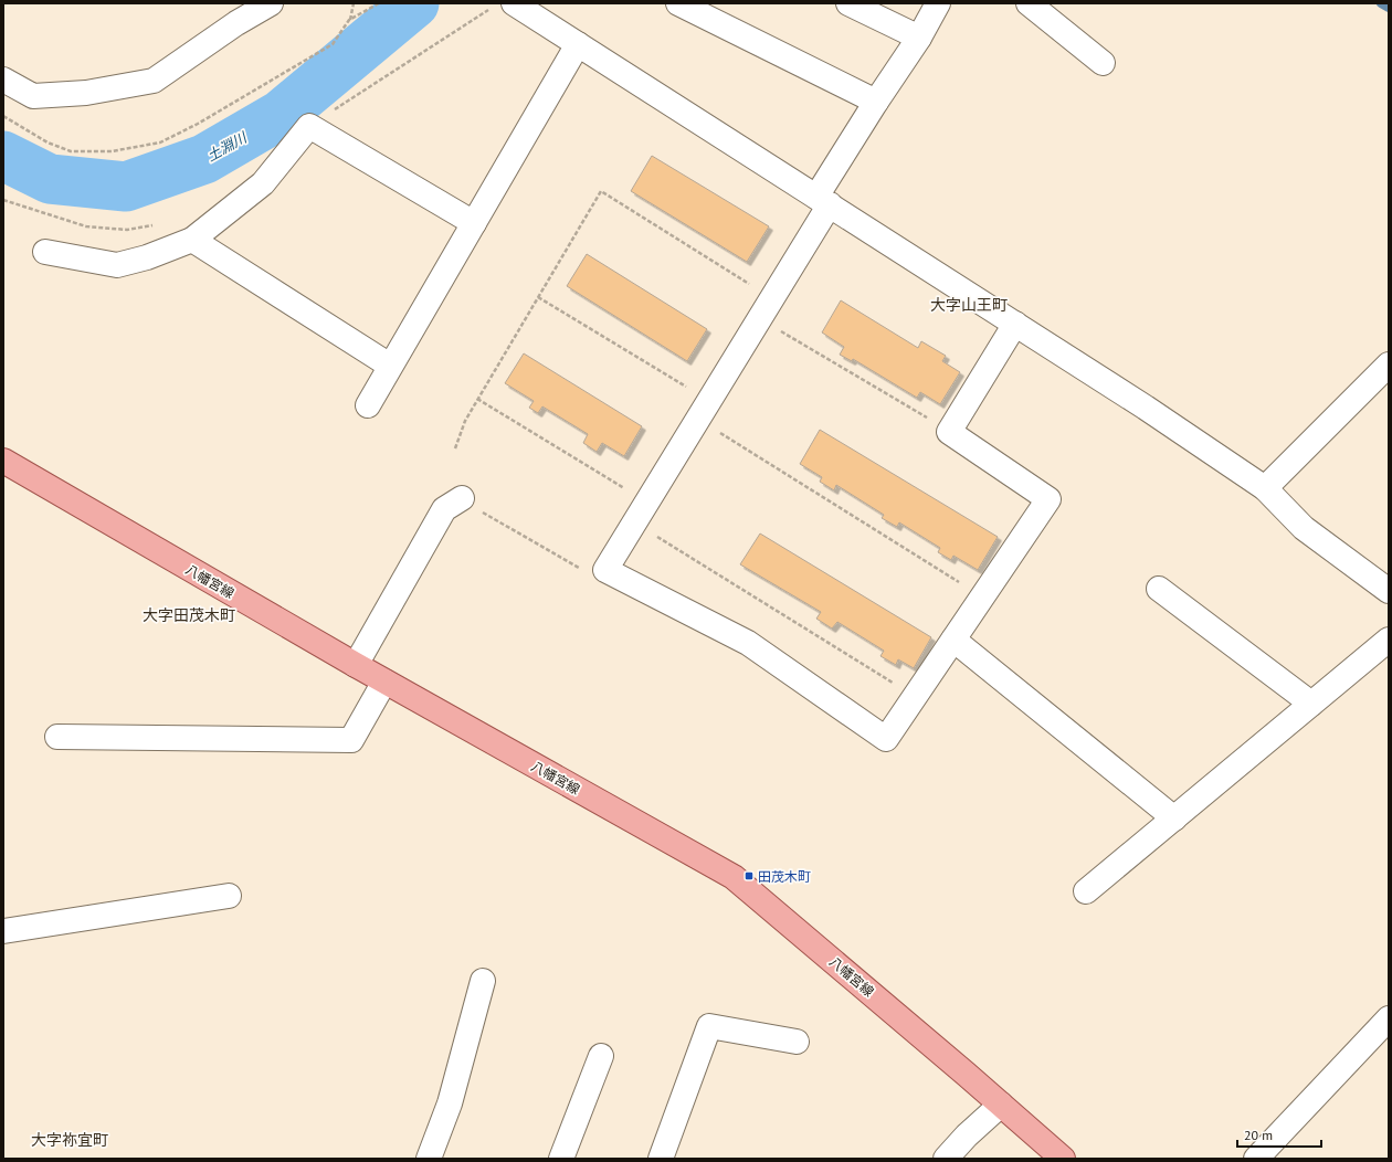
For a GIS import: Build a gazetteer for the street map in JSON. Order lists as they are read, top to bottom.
{
  "streets": {
    "main road": ["八幡宮線"]
  },
  "districts": ["大字山王町", "大字田茂木町", "大字祢宜町"],
  "water": ["土淵川"],
  "places": {
    "transit": ["田茂木町"]
  },
  "scale_bar": "20 m"
}
